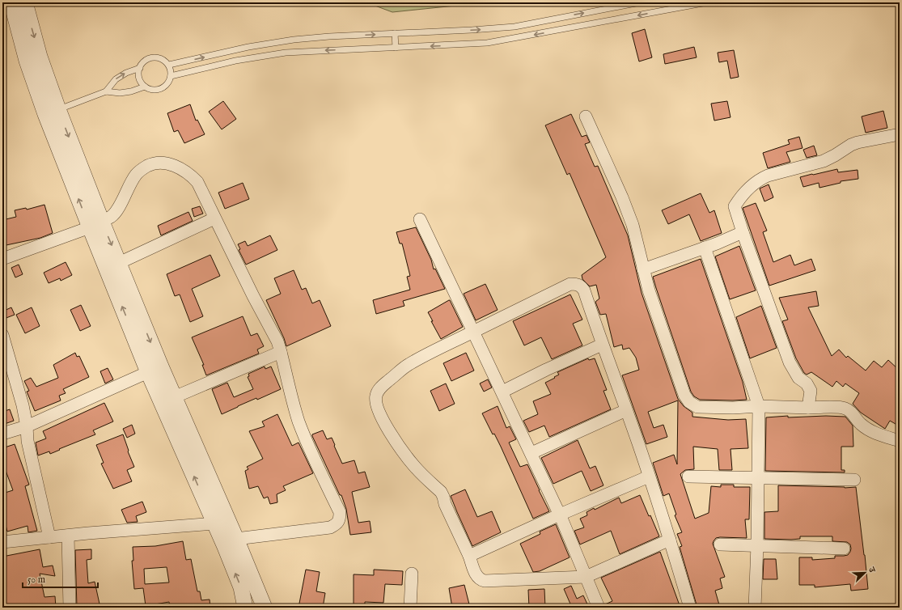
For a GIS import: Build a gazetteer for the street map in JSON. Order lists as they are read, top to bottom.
{
  "scale_bar": "50 m",
  "north": "top right"
}
